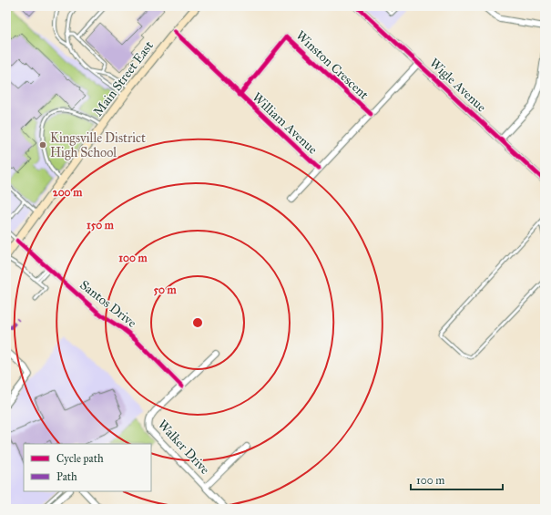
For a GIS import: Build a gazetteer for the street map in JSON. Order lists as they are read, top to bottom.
{
  "streets": {
    "main road": ["Main Street East"],
    "street": [
      "Winston Crescent",
      "Wigle Avenue",
      "William Avenue",
      "Santos Drive",
      "Walker Drive"
    ]
  },
  "crossings": [
    ["Winston Crescent", "William Avenue"],
    ["Main Street East", "William Avenue"],
    ["Main Street East", "Santos Drive"],
    ["Santos Drive", "Walker Drive"]
  ],
  "places": ["Kingsville District High School"],
  "legend": ["Cycle path", "Path"],
  "scale_bar": "100 m",
  "rings": [
    "200 m",
    "150 m",
    "100 m",
    "50 m"
  ]
}
